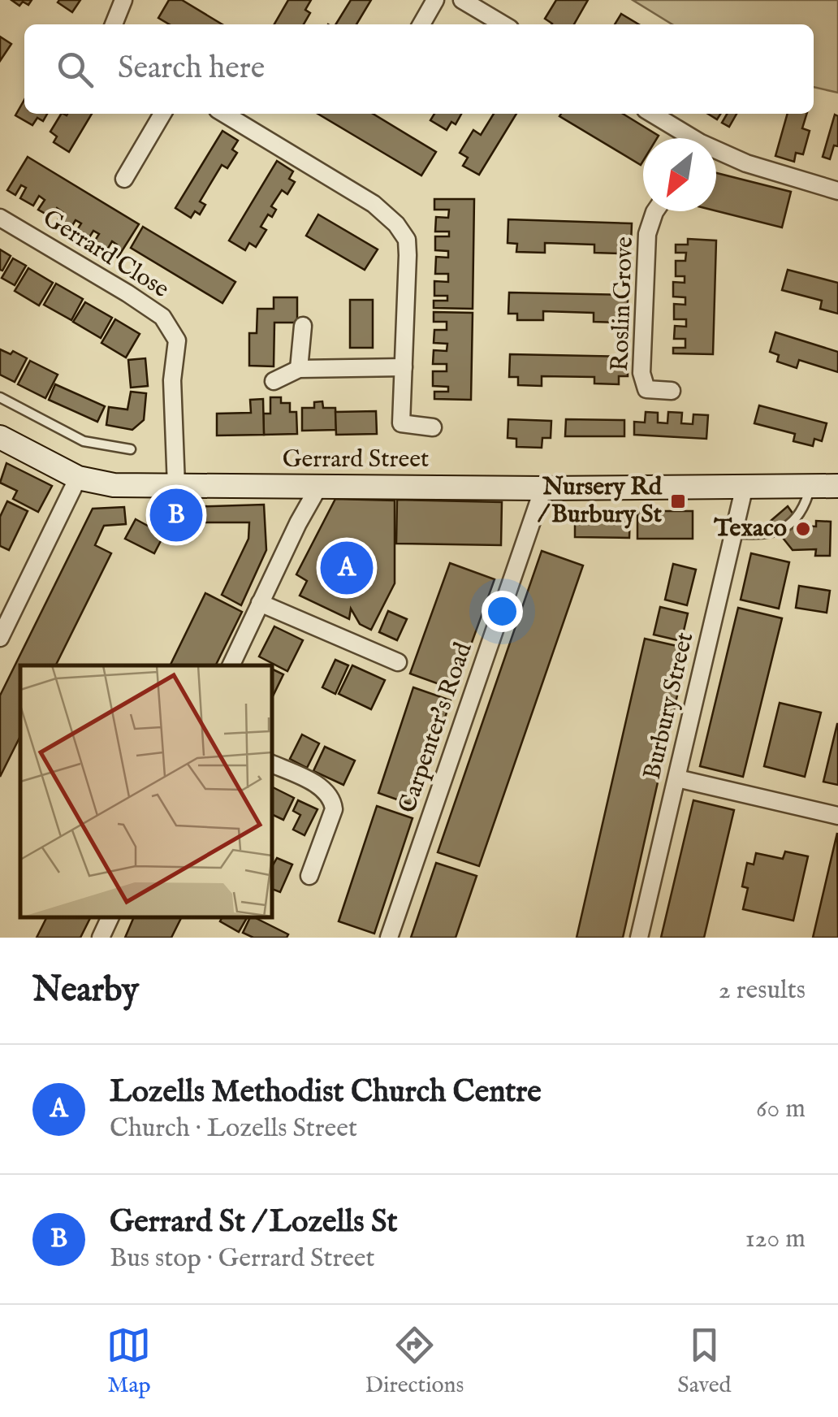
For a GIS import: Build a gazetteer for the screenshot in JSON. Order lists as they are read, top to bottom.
{
  "streets": {
    "main road": ["Gerrard Street"],
    "street": [
      "Gerrard Close",
      "Roslin Grove",
      "Burbury Street",
      "Carpenter's Road"
    ]
  },
  "crossings": [
    ["Gerrard Close", "Gerrard Street"],
    ["Gerrard Street", "Burbury Street"],
    ["Gerrard Street", "Carpenter's Road"]
  ],
  "places": {
    "transit": ["Nursery Rd / Burbury St"],
    "other": ["Texaco"]
  },
  "north": "bottom left",
  "page": {
    "search": "Search here",
    "pins": ["B", "A"],
    "heading": ["Nearby", "2 results"],
    "list": [
      {
        "mark": "A",
        "name": "Lozells Methodist Church Centre",
        "note": "Church · Lozells Street",
        "value": "60 m"
      },
      {
        "mark": "B",
        "name": "Gerrard St / Lozells St",
        "note": "Bus stop · Gerrard Street",
        "value": "120 m"
      }
    ],
    "nav": ["Map", "Directions", "Saved"]
  }
}
